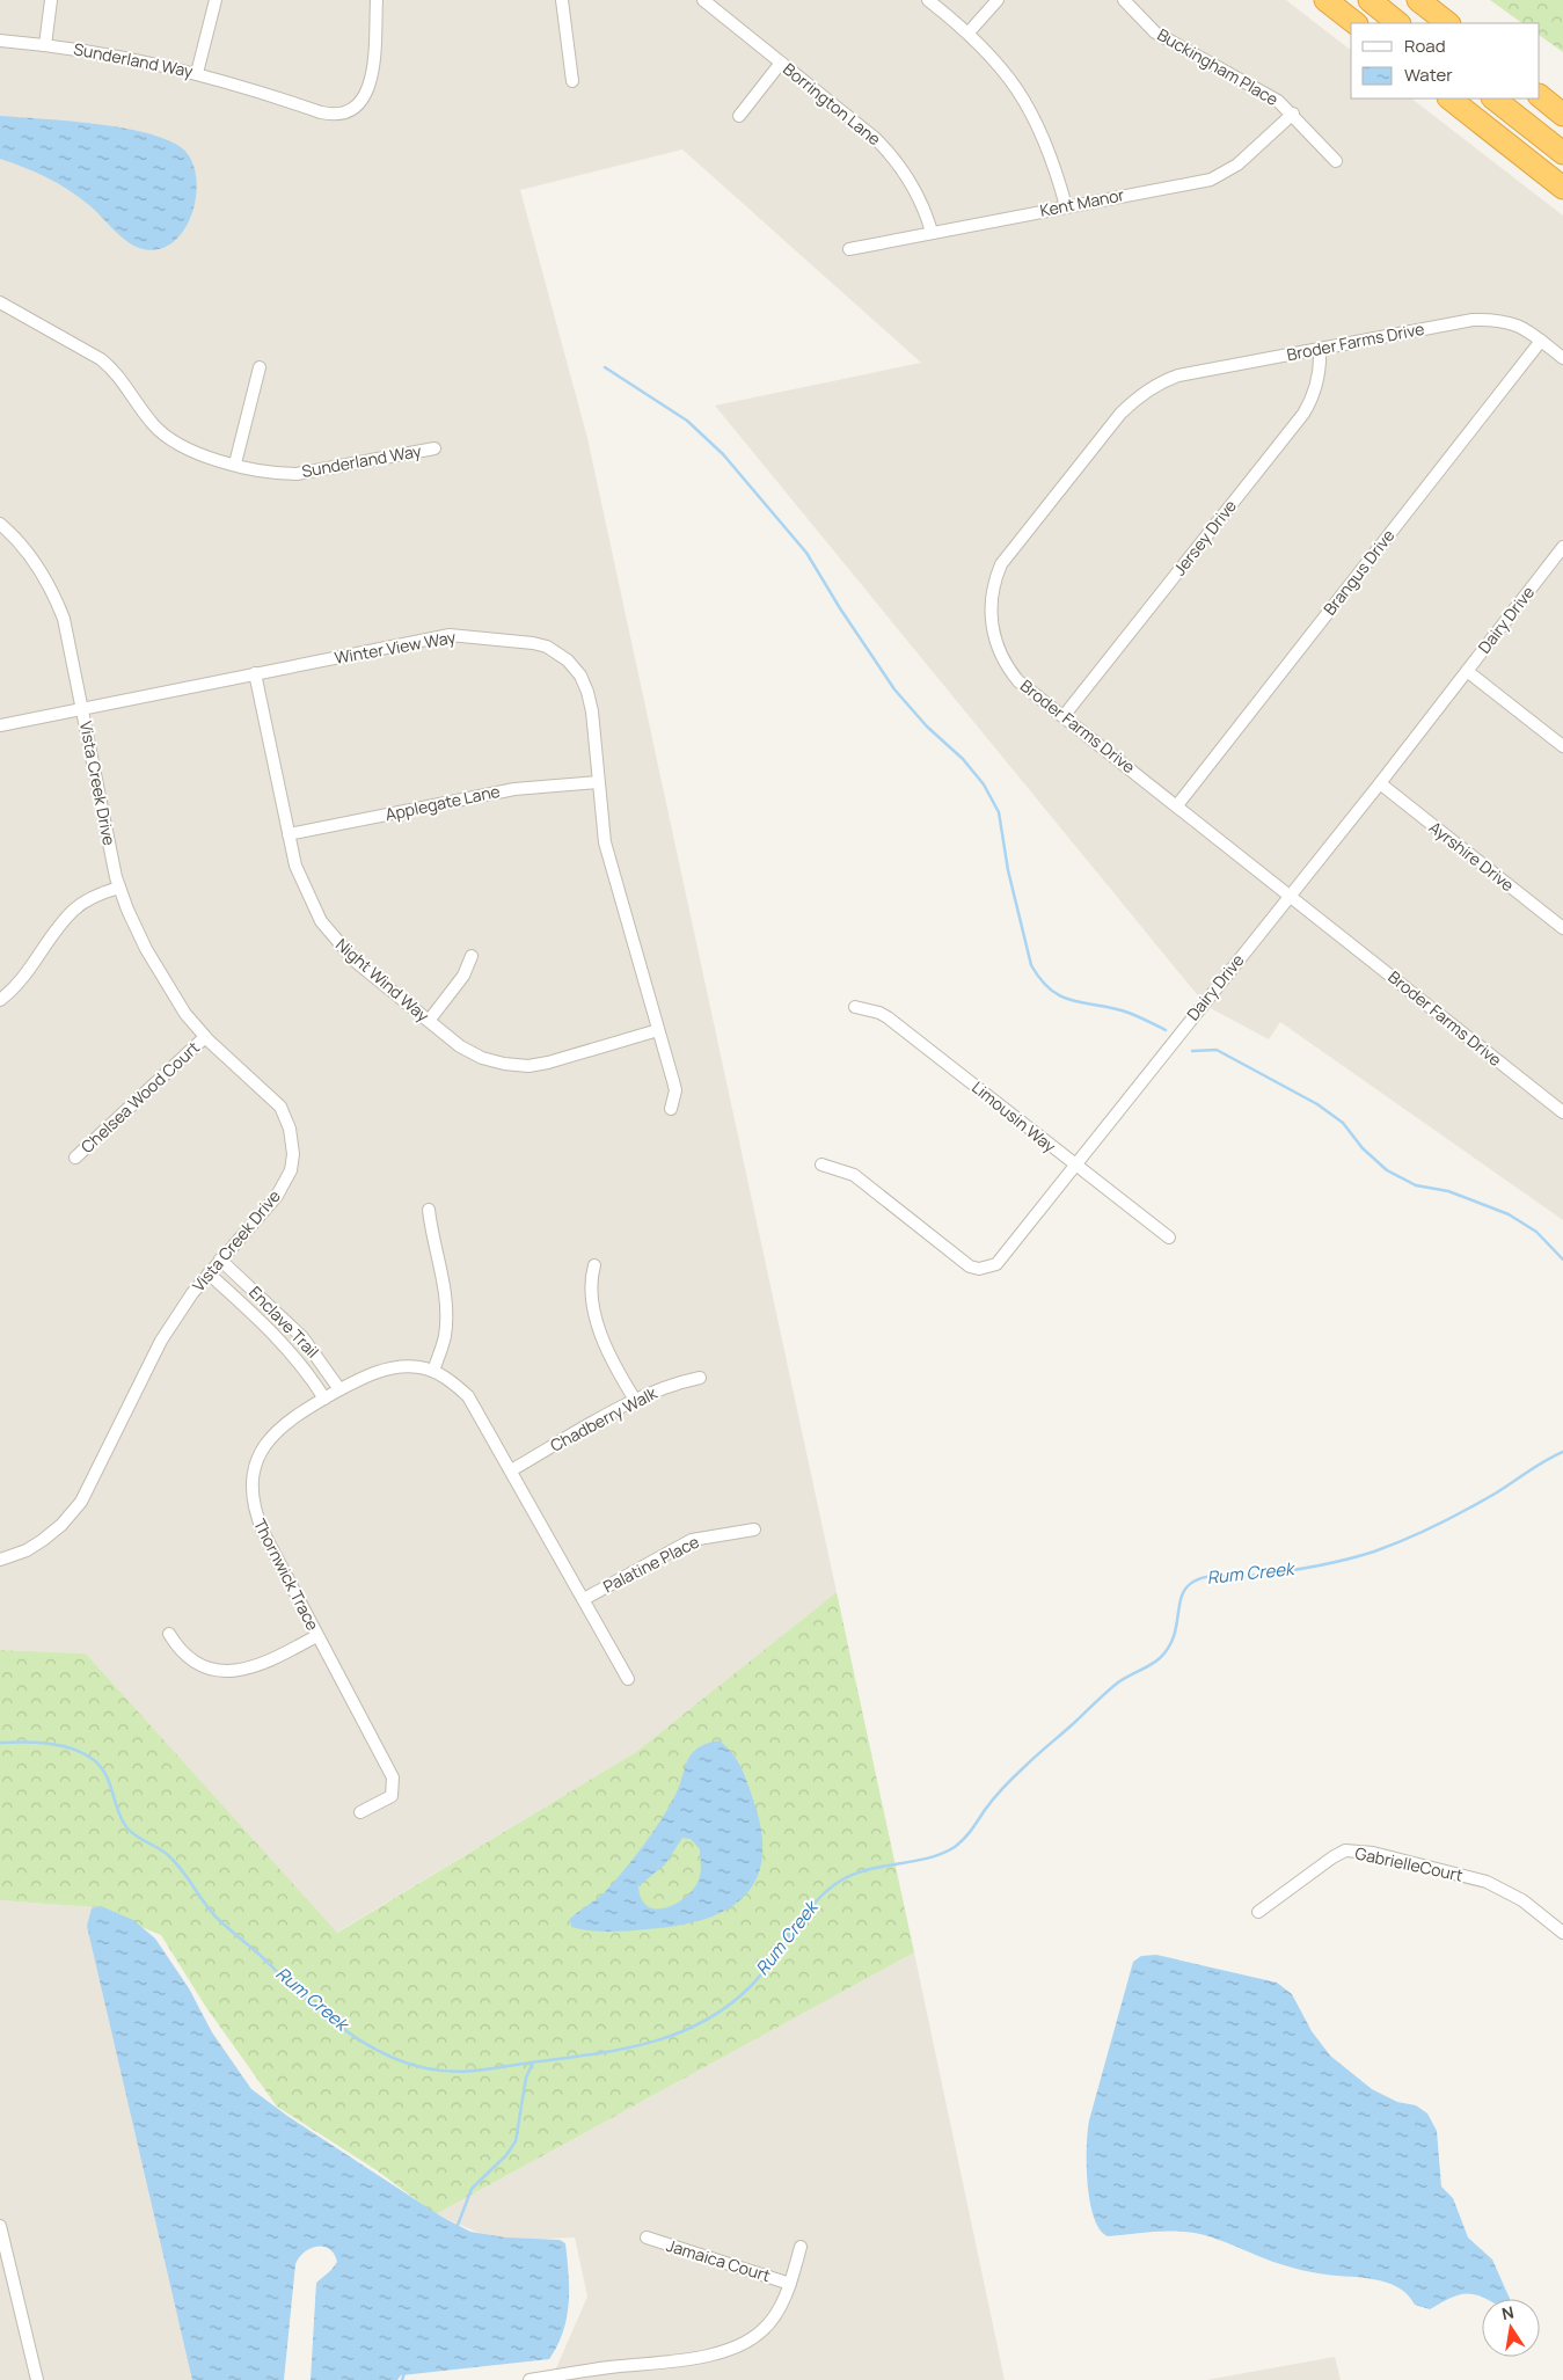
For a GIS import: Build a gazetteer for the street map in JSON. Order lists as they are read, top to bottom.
{
  "streets": {
    "street": [
      "Sunderland Way",
      "Buckingham Place",
      "Borrington Lane",
      "Kent Manor",
      "Broder Farms Drive",
      "Jersey Drive",
      "Brangus Drive",
      "Dairy Drive",
      "Winter View Way",
      "Vista Creek Drive",
      "Applegate Lane",
      "Ayrshire Drive",
      "Night Wind Way",
      "Chelsea Wood Court",
      "Limousin Way",
      "Enclave Trail",
      "Chadberry Walk",
      "Palatine Place",
      "Thornwick Trace",
      "GabrielleCourt",
      "Jamaica Court"
    ]
  },
  "crossings": [
    ["Buckingham Place", "Kent Manor"],
    ["Borrington Lane", "Kent Manor"],
    ["Broder Farms Drive", "Jersey Drive"],
    ["Broder Farms Drive", "Brangus Drive"],
    ["Broder Farms Drive", "Dairy Drive"],
    ["Dairy Drive", "Ayrshire Drive"],
    ["Dairy Drive", "Limousin Way"],
    ["Winter View Way", "Vista Creek Drive"],
    ["Winter View Way", "Applegate Lane"],
    ["Winter View Way", "Night Wind Way"],
    ["Vista Creek Drive", "Chelsea Wood Court"],
    ["Vista Creek Drive", "Enclave Trail"],
    ["Applegate Lane", "Night Wind Way"],
    ["Enclave Trail", "Thornwick Trace"],
    ["Chadberry Walk", "Thornwick Trace"],
    ["Palatine Place", "Thornwick Trace"]
  ],
  "water": ["Rum Creek"],
  "legend": ["Road", "Water"],
  "north": "top"
}
